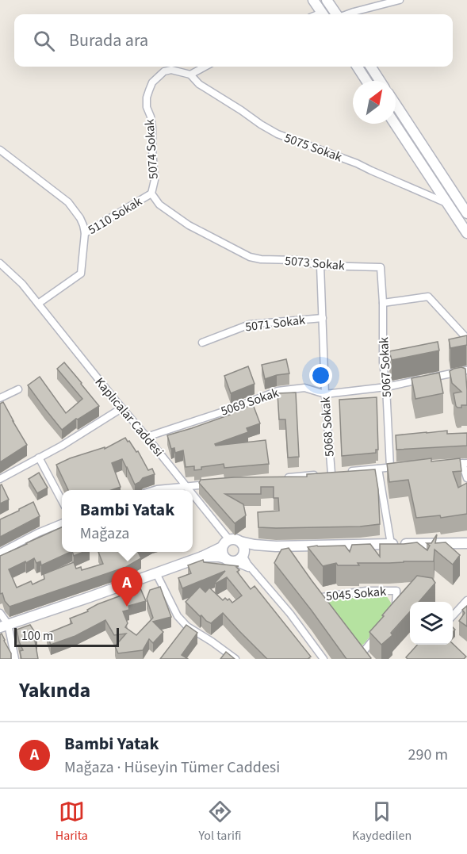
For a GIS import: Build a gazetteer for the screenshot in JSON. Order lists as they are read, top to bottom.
{
  "streets": {
    "street": [
      "5075 Sokak",
      "5074 Sokak",
      "5110 Sokak",
      "5073 Sokak",
      "5071 Sokak",
      "5067 Sokak",
      "5069 Sokak",
      "Kaplıcalar Caddesi",
      "5068 Sokak",
      "5045 Sokak"
    ]
  },
  "crossings": [
    ["5075 Sokak", "5074 Sokak"],
    ["5074 Sokak", "5110 Sokak"],
    ["5074 Sokak", "5073 Sokak"],
    ["5110 Sokak", "Kaplıcalar Caddesi"],
    ["5073 Sokak", "5067 Sokak"],
    ["5073 Sokak", "5068 Sokak"],
    ["5071 Sokak", "5068 Sokak"],
    ["5067 Sokak", "5069 Sokak"],
    ["5069 Sokak", "Kaplıcalar Caddesi"],
    ["5069 Sokak", "5068 Sokak"]
  ],
  "scale_bar": "100 m",
  "north": "top right",
  "page": {
    "search": "Burada ara",
    "popup": ["Bambi Yatak", "Mağaza"],
    "pins": "A",
    "scale": "100 m",
    "heading": "Yakında",
    "list": [
      {
        "mark": "A",
        "name": "Bambi Yatak",
        "note": "Mağaza · Hüseyin Tümer Caddesi",
        "value": "290 m"
      }
    ],
    "nav": ["Harita", "Yol tarifi", "Kaydedilen"]
  }
}
